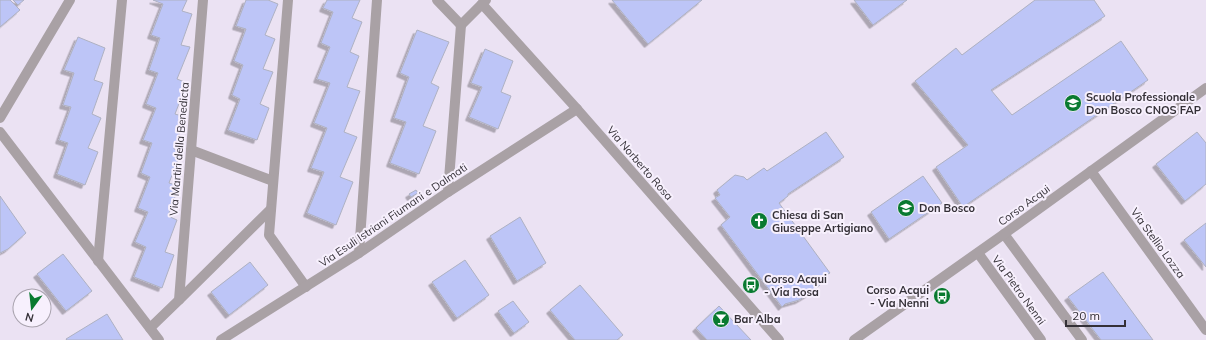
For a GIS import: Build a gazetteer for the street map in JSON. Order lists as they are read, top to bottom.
{
  "streets": {
    "street": [
      "Via Martiri della Benedicta",
      "Via Norberto Rosa",
      "Corso Acqui",
      "Via Esuli Istriani Fiumani e Dalmati",
      "Via Stellio Lozza",
      "Via Pietro Nenni"
    ]
  },
  "crossings": [
    ["Via Norberto Rosa", "Via Esuli Istriani Fiumani e Dalmati"],
    ["Corso Acqui", "Via Stellio Lozza"],
    ["Corso Acqui", "Via Pietro Nenni"]
  ],
  "places": {
    "school or university": ["Scuola Professionale Don Bosco CNOS FAP", "Don Bosco"],
    "church": ["Chiesa di San Giuseppe Artigiano"],
    "bus stop": ["Corso Acqui - Via Rosa", "Corso Acqui - Via Nenni"],
    "bar": ["Bar Alba"]
  },
  "scale_bar": "20 m",
  "north": "bottom"
}
